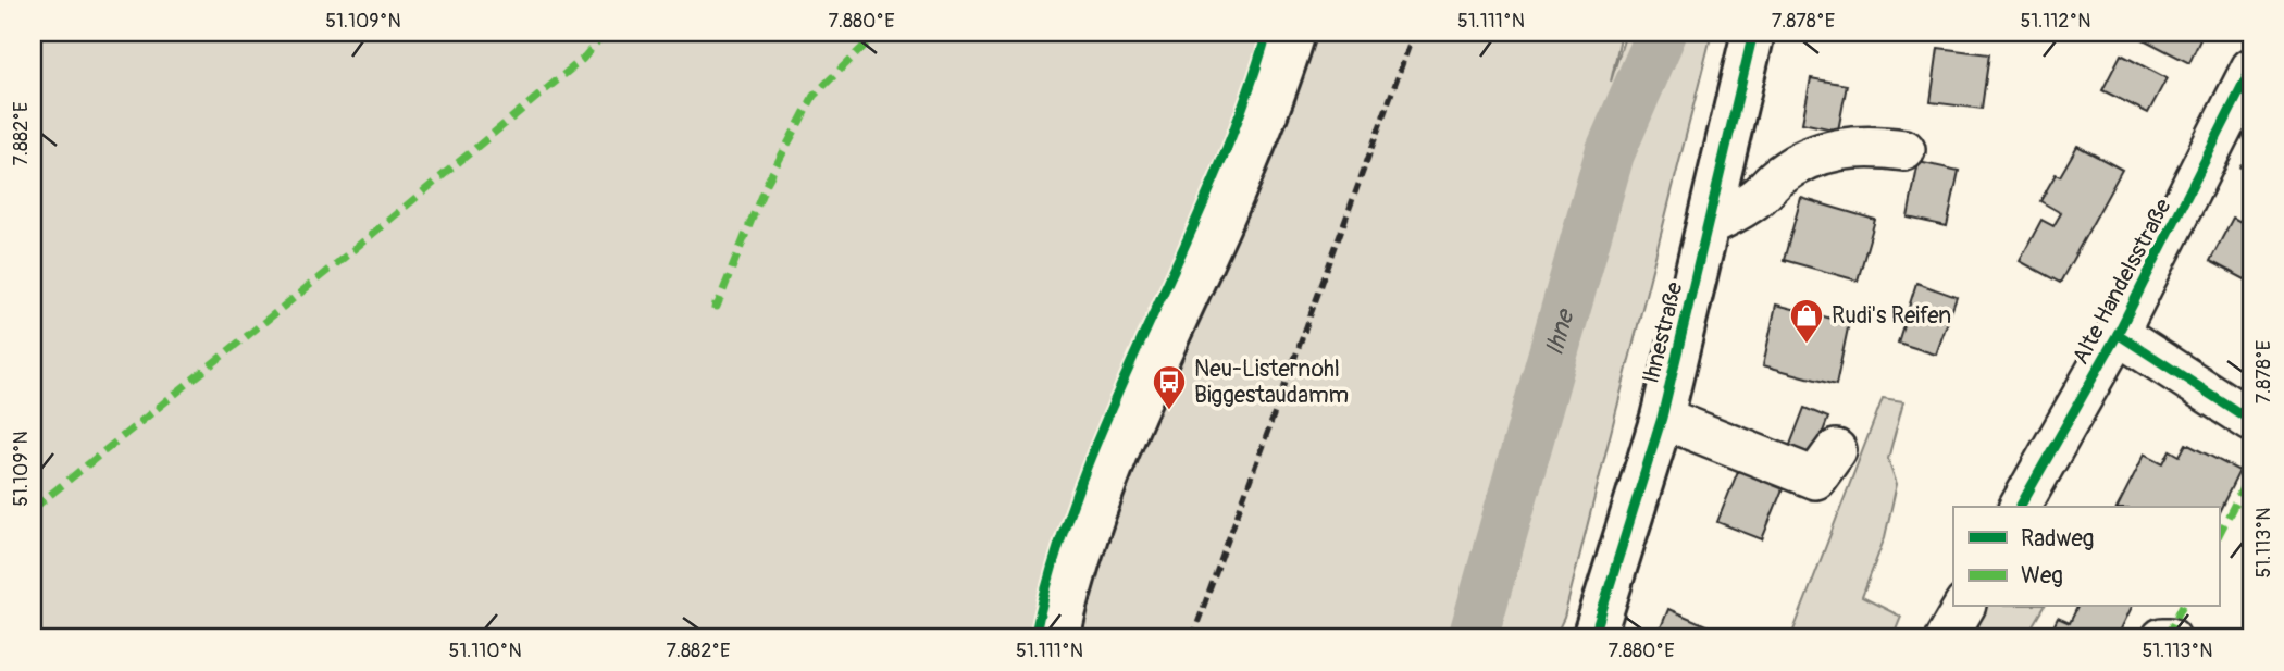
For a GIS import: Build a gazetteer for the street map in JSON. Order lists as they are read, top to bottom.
{
  "streets": {
    "main road": ["Ihnestraße"],
    "street": ["Alte Handelsstraße"]
  },
  "water": ["Ihne"],
  "places": {
    "shop": ["Rudi's Reifen"],
    "bus stop": ["Neu-Listernohl Biggestaudamm"]
  },
  "legend": ["Radweg", "Weg"],
  "coordinates": [
    "51.109°N",
    "7.880°E",
    "51.111°N",
    "7.878°E",
    "51.112°N",
    "7.882°E",
    "51.113°N",
    "51.110°N"
  ]
}
